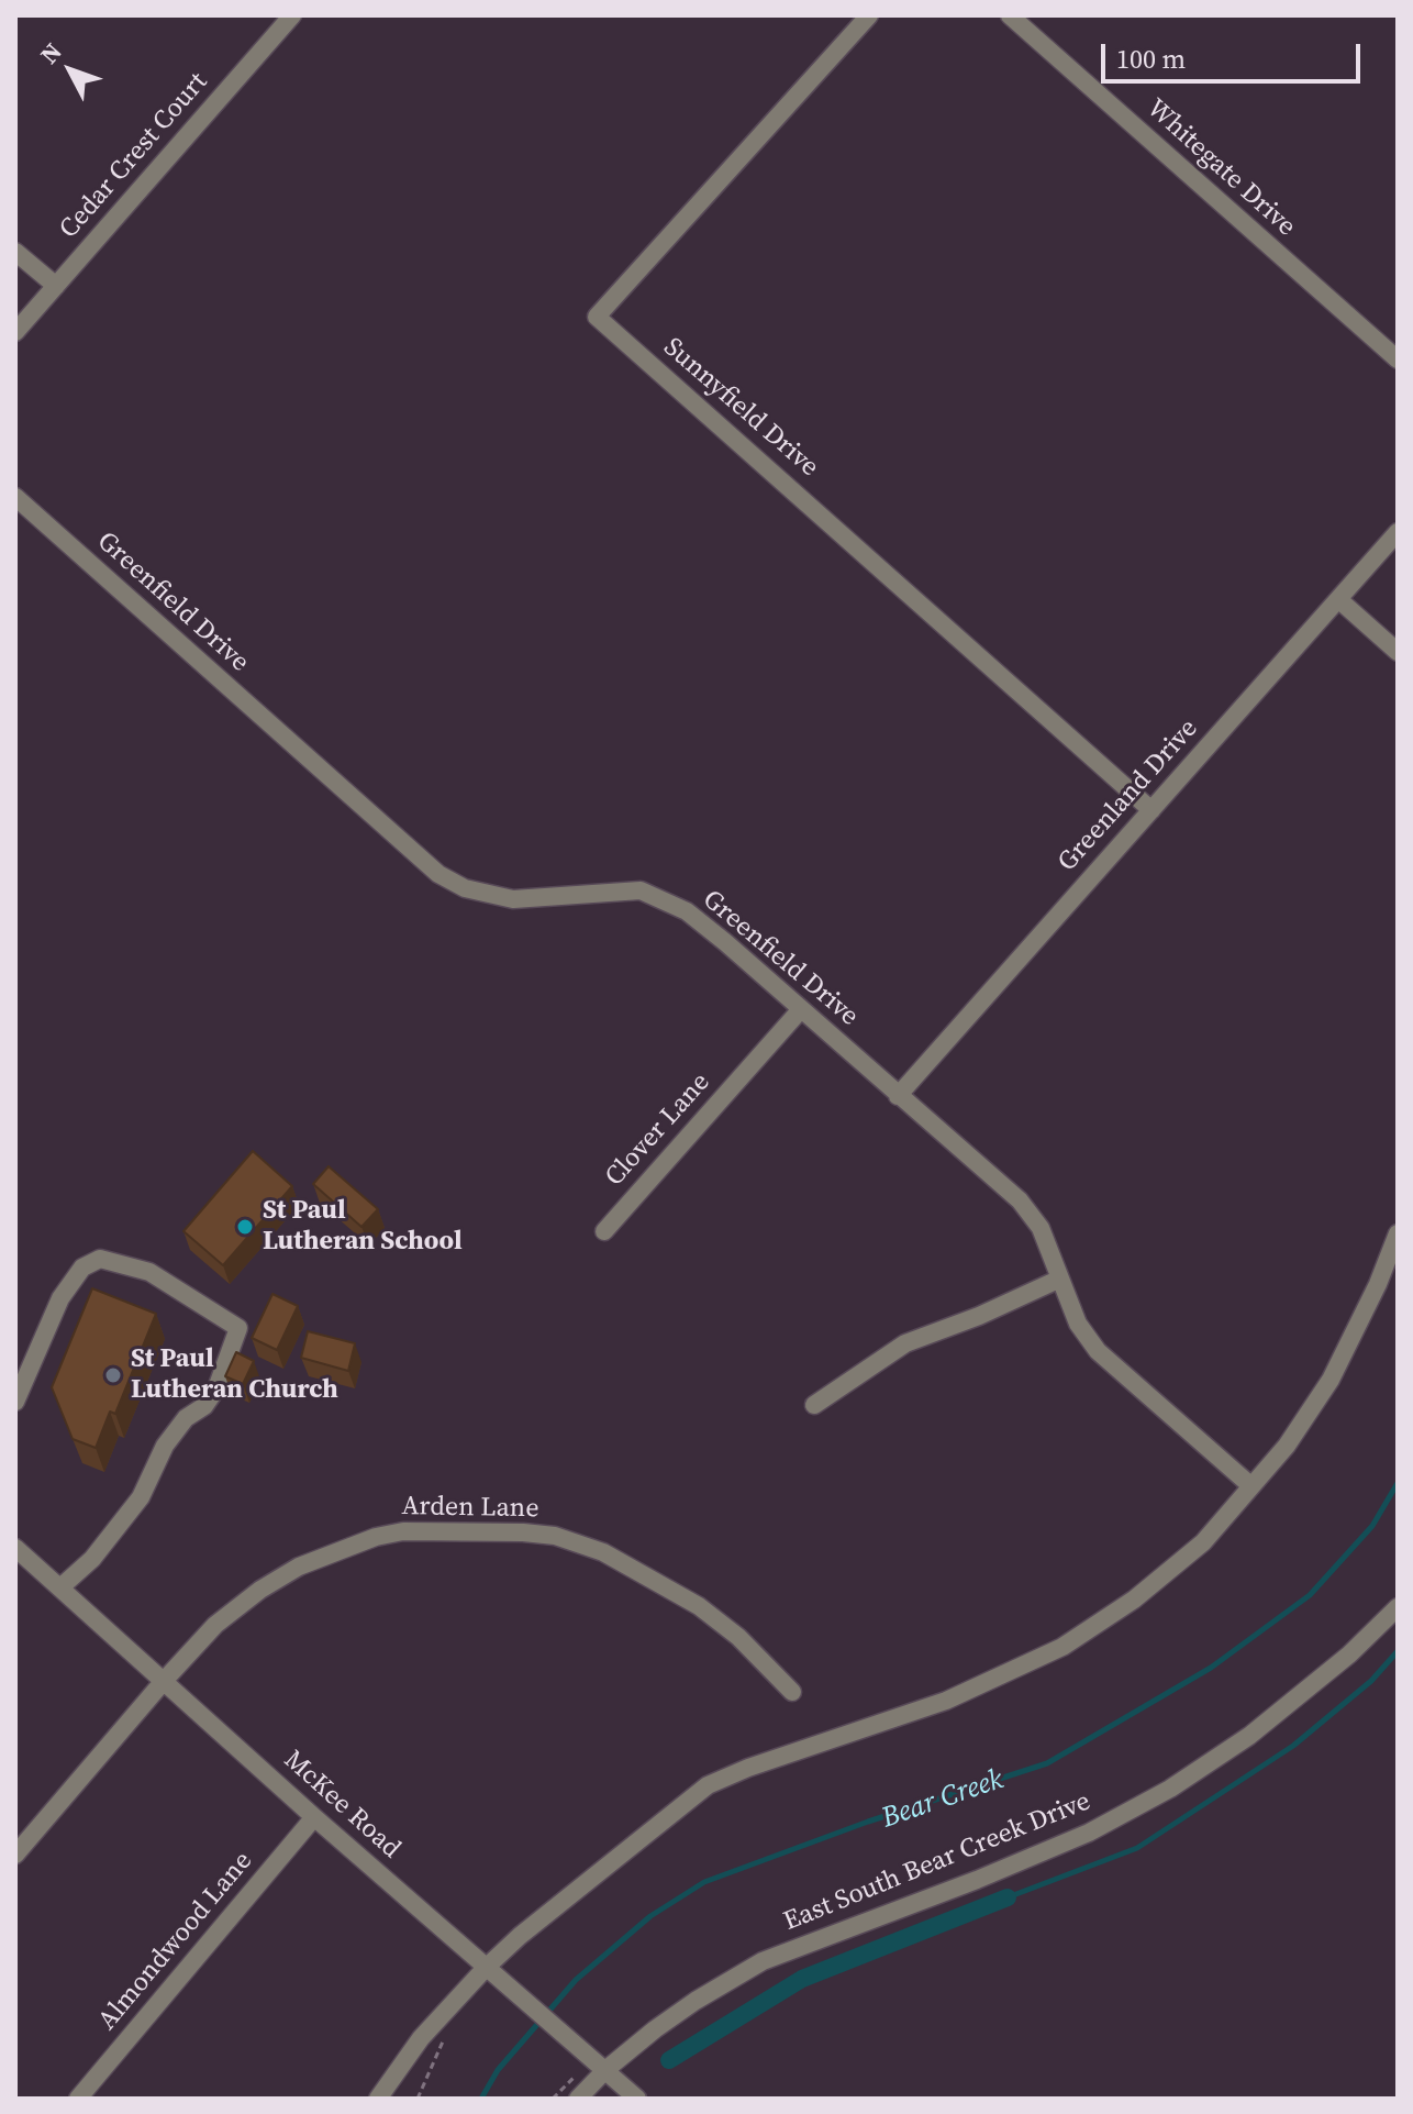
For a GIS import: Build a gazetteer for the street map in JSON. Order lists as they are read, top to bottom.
{
  "streets": {
    "street": [
      "Cedar Crest Court",
      "Whitegate Drive",
      "Sunnyfield Drive",
      "Greenfield Drive",
      "Greenland Drive",
      "Clover Lane",
      "Arden Lane",
      "McKee Road",
      "East South Bear Creek Drive",
      "Almondwood Lane"
    ]
  },
  "crossings": [
    ["Sunnyfield Drive", "Greenland Drive"],
    ["Greenfield Drive", "Greenland Drive"],
    ["Greenfield Drive", "Clover Lane"],
    ["Arden Lane", "McKee Road"],
    ["McKee Road", "East South Bear Creek Drive"],
    ["McKee Road", "Almondwood Lane"]
  ],
  "water": ["Bear Creek"],
  "places": ["St Paul Lutheran School", "St Paul Lutheran Church"],
  "scale_bar": "100 m",
  "north": "top left"
}
